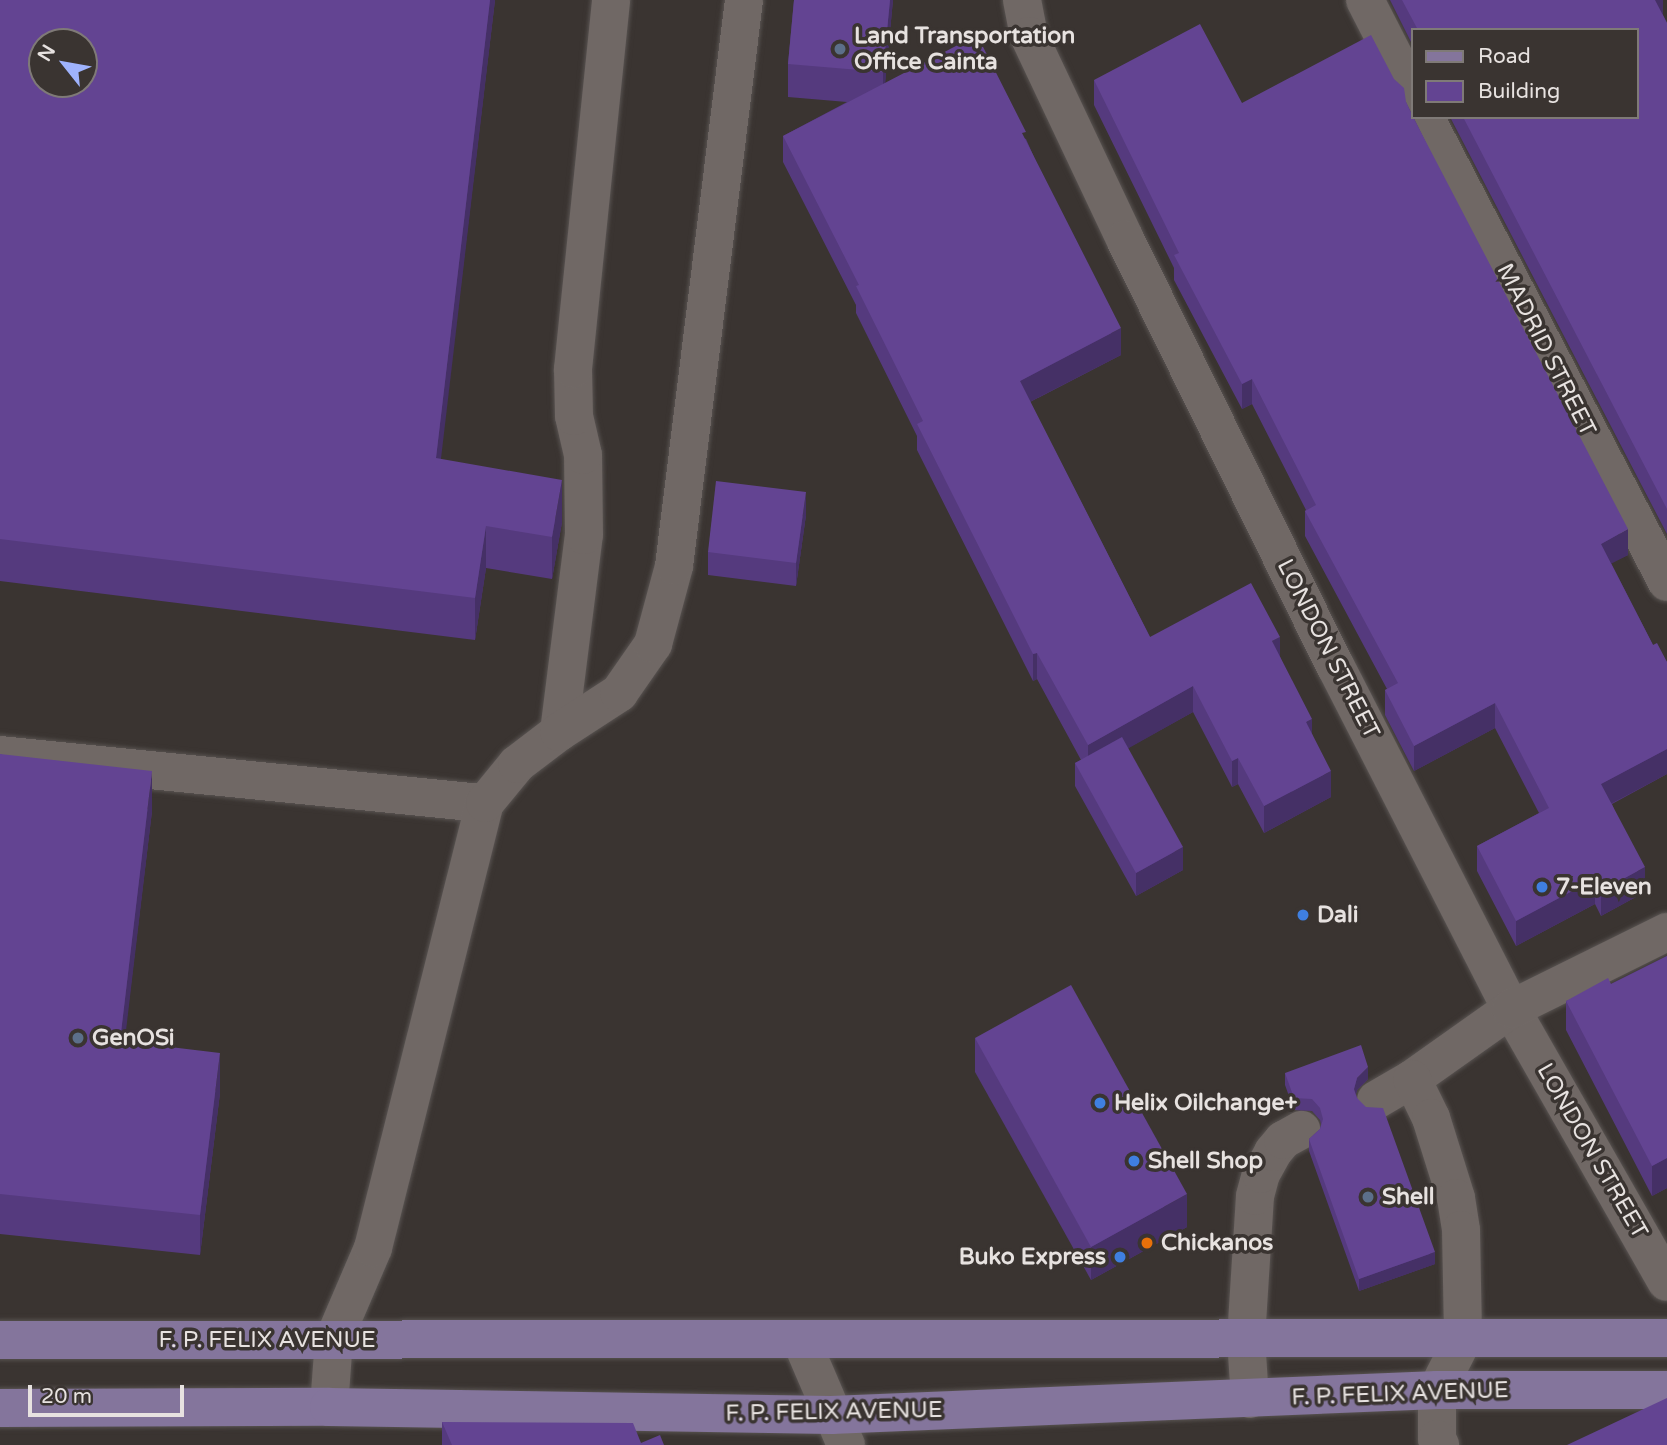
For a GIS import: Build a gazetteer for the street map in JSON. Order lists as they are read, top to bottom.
{
  "streets": {
    "main road": ["F. P. FELIX AVENUE"],
    "street": ["MADRID STREET", "LONDON STREET"]
  },
  "places": [
    "Land Transportation Office Cainta",
    "7-Eleven",
    "Dali",
    "GenOSi",
    "Helix Oilchange+",
    "Shell Shop",
    "Shell",
    "Chickanos",
    "Buko Express"
  ],
  "legend": ["Road", "Building"],
  "scale_bar": "20 m",
  "north": "top left"
}
